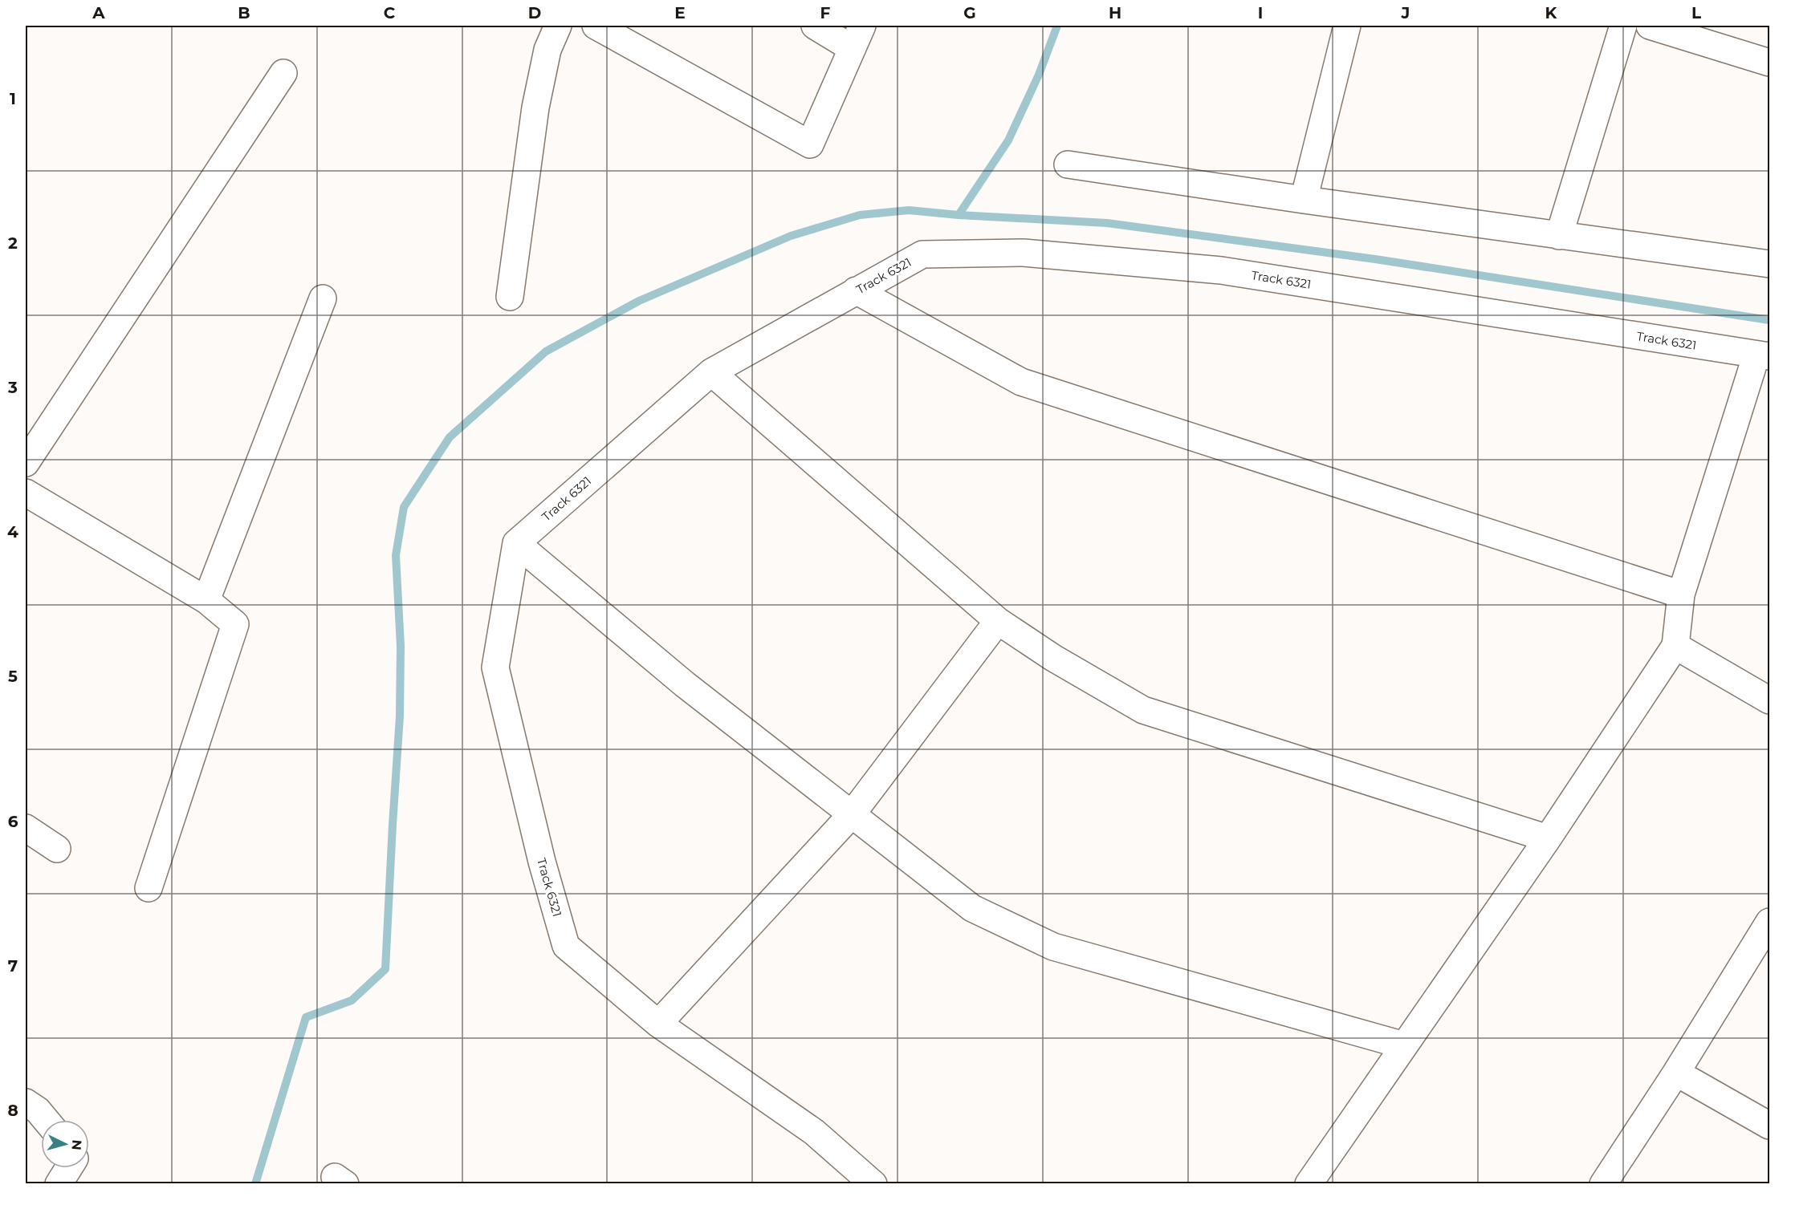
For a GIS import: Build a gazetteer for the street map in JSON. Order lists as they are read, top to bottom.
{
  "streets": {
    "street": ["Track 6321"]
  },
  "north": "right",
  "grid": {
    "columns": [
      "A",
      "B",
      "C",
      "D",
      "E",
      "F",
      "G",
      "H",
      "I",
      "J",
      "K",
      "L"
    ],
    "rows": [
      "1",
      "2",
      "3",
      "4",
      "5",
      "6",
      "7",
      "8"
    ]
  }
}
